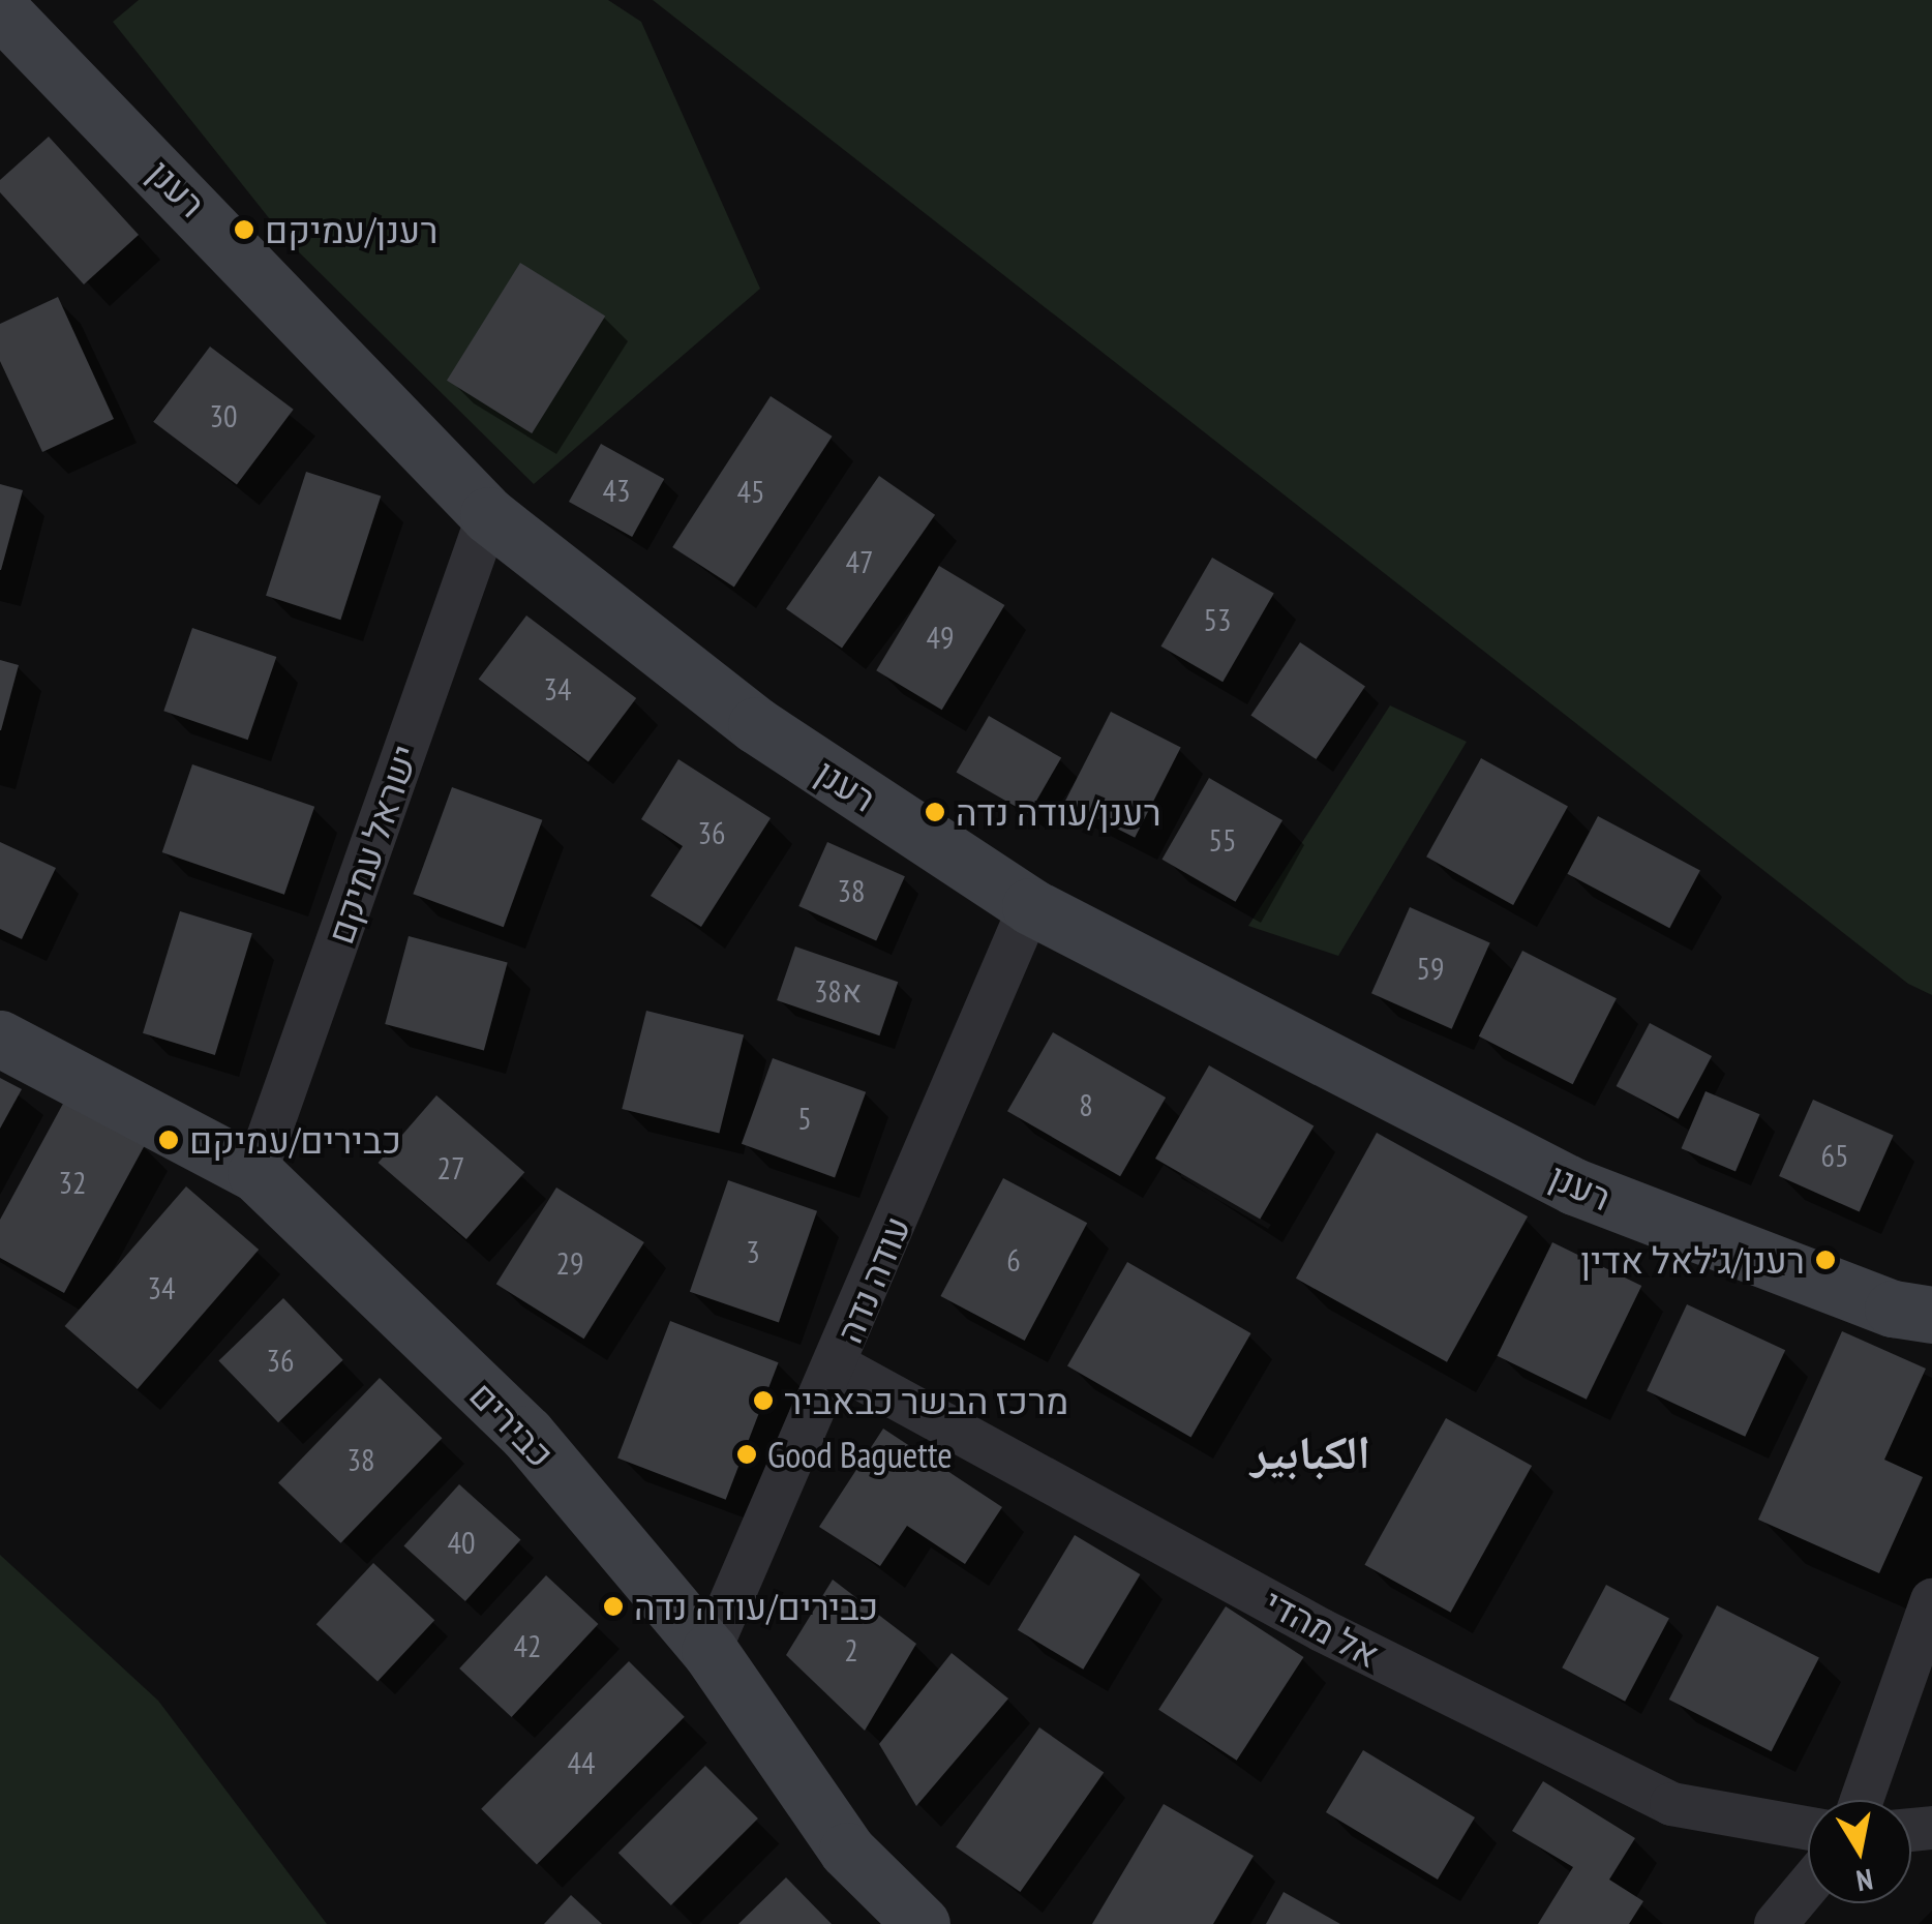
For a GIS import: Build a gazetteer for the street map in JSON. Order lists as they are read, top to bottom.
{
  "streets": {
    "street": [
      "רענן",
      "ישראל עמיקם",
      "עודה נדה",
      "כבירים",
      "אל מהדי"
    ]
  },
  "crossings": [
    ["רענן", "ישראל עמיקם"],
    ["רענן", "עודה נדה"],
    ["ישראל עמיקם", "כבירים"],
    ["עודה נדה", "כבירים"],
    ["עודה נדה", "אל מהדי"]
  ],
  "districts": ["الكبابير"],
  "places": [
    "רענן/עמיקם",
    "רענן/עודה נדה",
    "כבירים/עמיקם",
    "רענן/ג׳לאל אדין",
    "מרכז הבשר כבאביר",
    "Good Baguette",
    "כבירים/עודה נדה"
  ],
  "house_numbers": [
    "30",
    "43",
    "45",
    "47",
    "53",
    "49",
    "34",
    "36",
    "55",
    "38",
    "59",
    "38א",
    "8",
    "5",
    "65",
    "27",
    "32",
    "3",
    "6",
    "29",
    "34",
    "36",
    "38",
    "40",
    "42",
    "2",
    "44"
  ],
  "north": "bottom"
}
